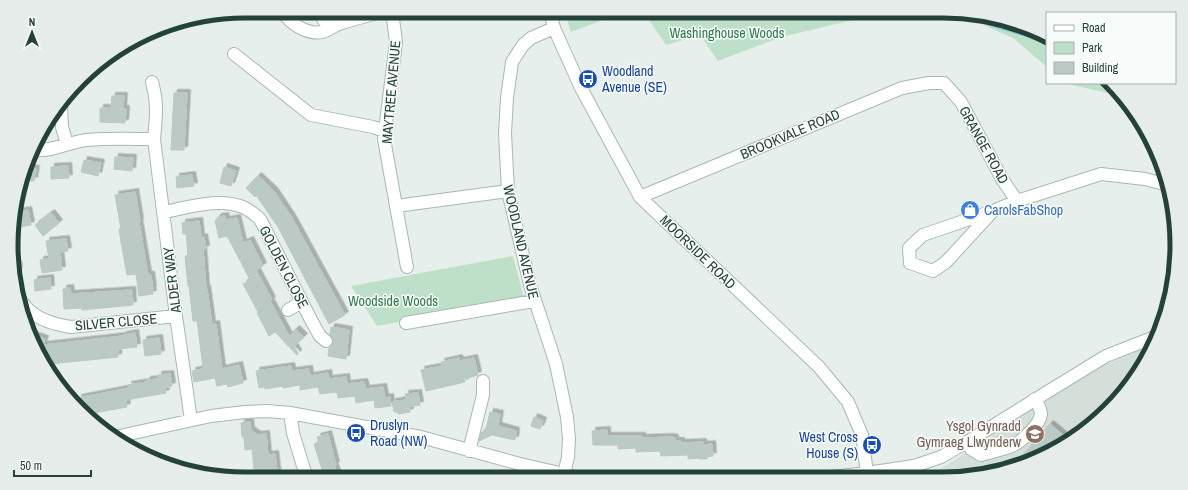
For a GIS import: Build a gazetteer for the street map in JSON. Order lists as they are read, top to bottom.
{
  "streets": {
    "street": [
      "MAYTREE AVENUE",
      "BROOKVALE ROAD",
      "GRANGE ROAD",
      "WOODLAND AVENUE",
      "MOORSIDE ROAD",
      "GOLDEN CLOSE",
      "ALDER WAY",
      "SILVER CLOSE"
    ]
  },
  "crossings": [
    ["BROOKVALE ROAD", "GRANGE ROAD"],
    ["BROOKVALE ROAD", "MOORSIDE ROAD"],
    ["WOODLAND AVENUE", "MOORSIDE ROAD"],
    ["GOLDEN CLOSE", "ALDER WAY"],
    ["ALDER WAY", "SILVER CLOSE"]
  ],
  "parks": ["Washinghouse Woods", "Woodside Woods"],
  "places": {
    "bus stop": ["Woodland Avenue (SE)", "Druslyn Road (NW)", "West Cross House (S)"],
    "shop": ["CarolsFabShop"],
    "school or university": ["Ysgol Gynradd Gymraeg Llwynderw"]
  },
  "legend": ["Road", "Park", "Building"],
  "scale_bar": "50 m",
  "north": "top"
}
